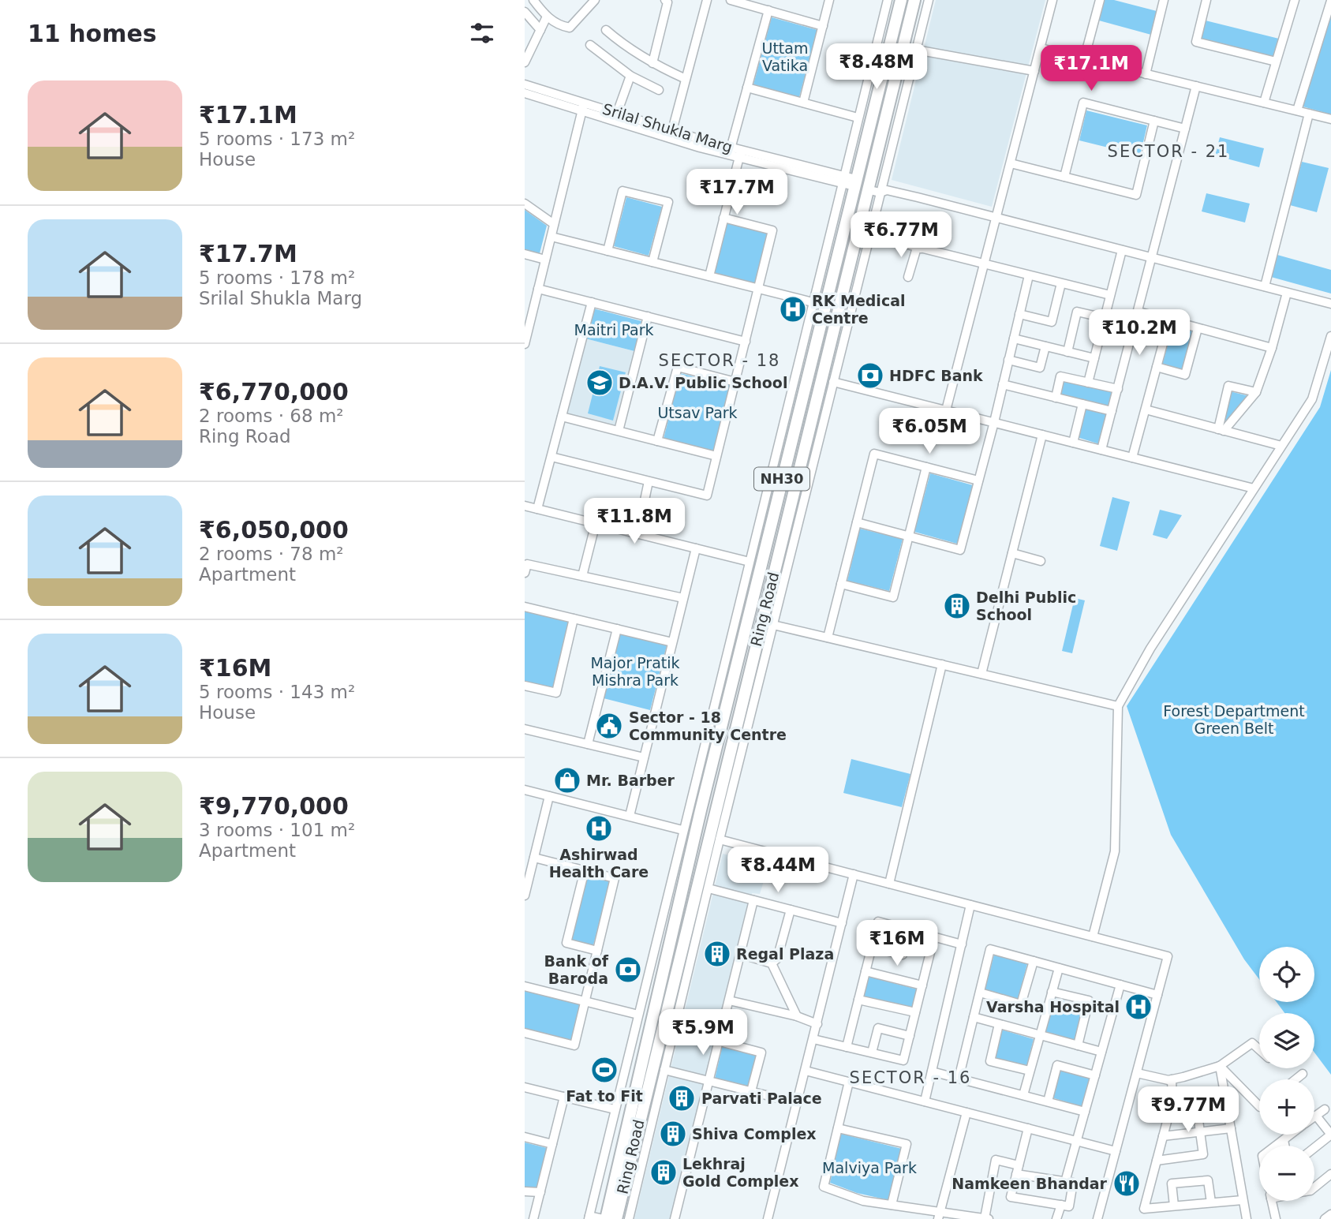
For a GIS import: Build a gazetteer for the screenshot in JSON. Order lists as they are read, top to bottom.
{
  "streets": {
    "highway": ["NH30", "Ring Road"],
    "street": ["Srilal Shukla Marg"]
  },
  "crossings": [
    ["Srilal Shukla Marg", "Ring Road"]
  ],
  "districts": ["SECTOR - 21", "SECTOR - 18", "SECTOR - 16"],
  "parks": [
    "Uttam Vatika",
    "Maitri Park",
    "Utsav Park",
    "Major Pratik Mishra Park",
    "Forest Department Green Belt",
    "Malviya Park"
  ],
  "places": {
    "hospital": ["RK Medical Centre", "Ashirwad Health Care", "Varsha Hospital"],
    "bank": ["HDFC Bank", "Bank of Baroda"],
    "school or university": ["D.A.V. Public School"],
    "building": [
      "Delhi Public School",
      "Regal Plaza",
      "Parvati Palace",
      "Shiva Complex",
      "Lekhraj Gold Complex"
    ],
    "public building": ["Sector - 18 Community Centre"],
    "shop": ["Mr. Barber"],
    "sports": ["Fat to Fit"],
    "restaurant": ["Namkeen Bhandar"]
  },
  "page": {
    "heading": "11 homes",
    "price": [
      "₹8.48M",
      "₹17.1M",
      "₹17.7M",
      "₹6.77M",
      "₹10.2M",
      "₹6.05M",
      "₹11.8M",
      "₹8.44M",
      "₹16M",
      "₹5.9M",
      "₹9.77M"
    ],
    "list": [
      {
        "name": "₹17.1M",
        "note": "5 rooms · 173 m² · House"
      },
      {
        "name": "₹17.7M",
        "note": "5 rooms · 178 m² · Srilal Shukla Marg"
      },
      {
        "name": "₹6,770,000",
        "note": "2 rooms · 68 m² · Ring Road"
      },
      {
        "name": "₹6,050,000",
        "note": "2 rooms · 78 m² · Apartment"
      },
      {
        "name": "₹16M",
        "note": "5 rooms · 143 m² · House"
      },
      {
        "name": "₹9,770,000",
        "note": "3 rooms · 101 m² · Apartment"
      }
    ],
    "map_buttons": ["+", "−"]
  }
}
